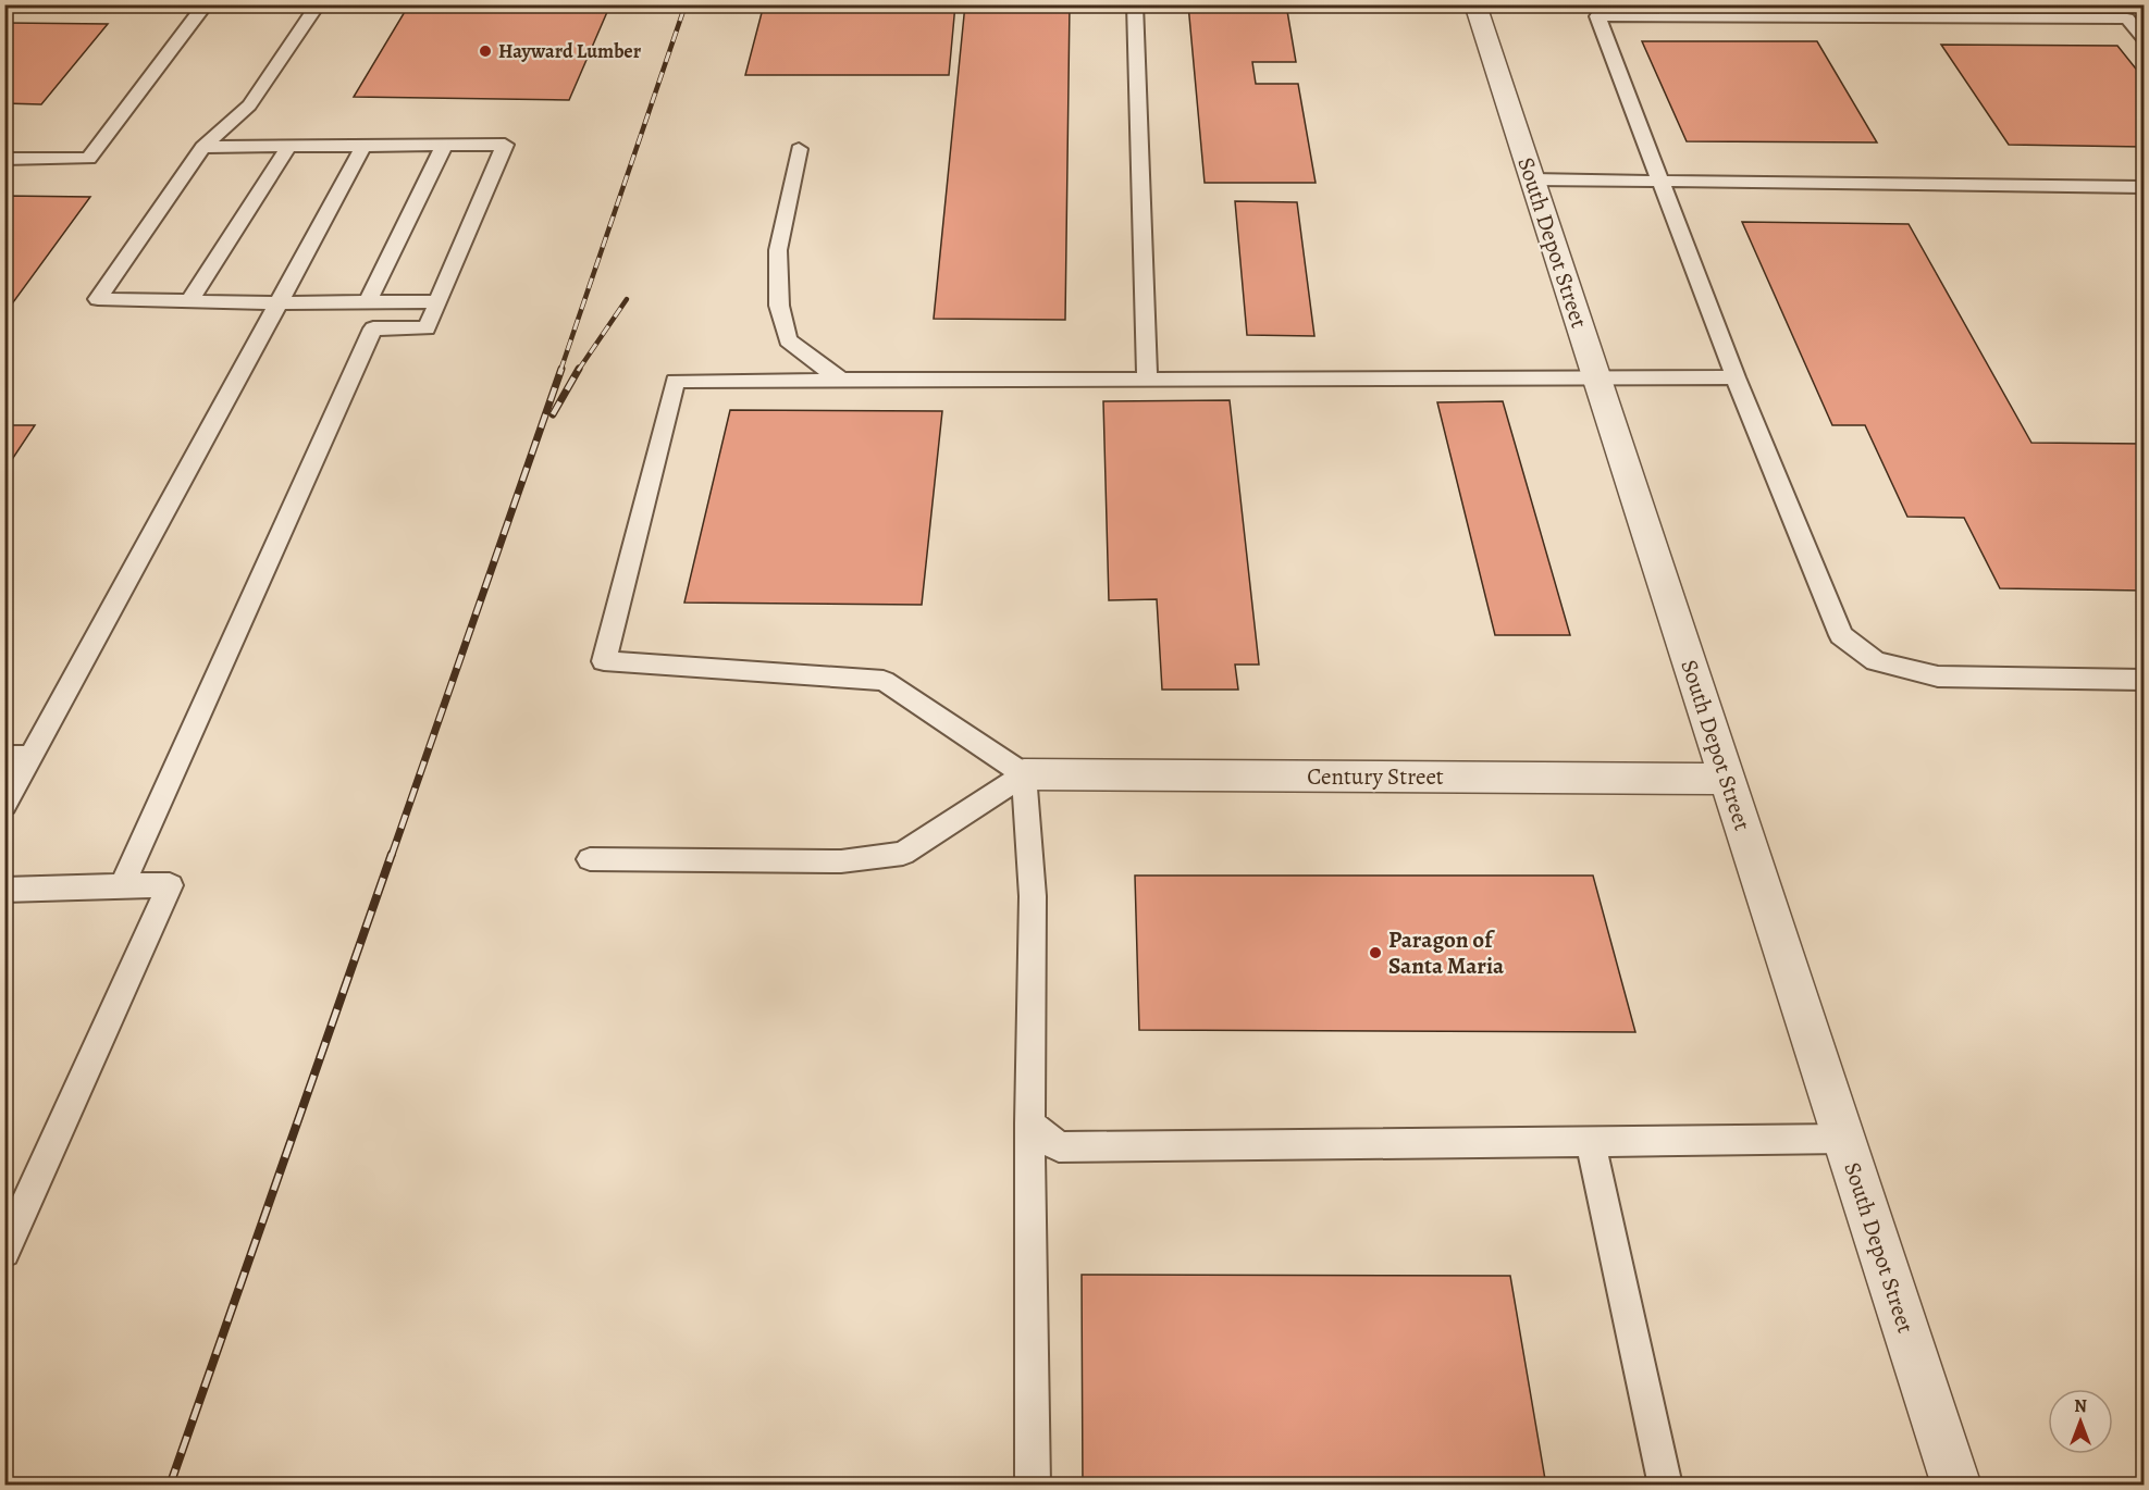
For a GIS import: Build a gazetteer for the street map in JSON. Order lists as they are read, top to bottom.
{
  "streets": {
    "street": ["South Depot Street", "Century Street"]
  },
  "crossings": [
    ["South Depot Street", "Century Street"]
  ],
  "places": ["Hayward Lumber", "Paragon of Santa Maria"],
  "north": "top"
}
